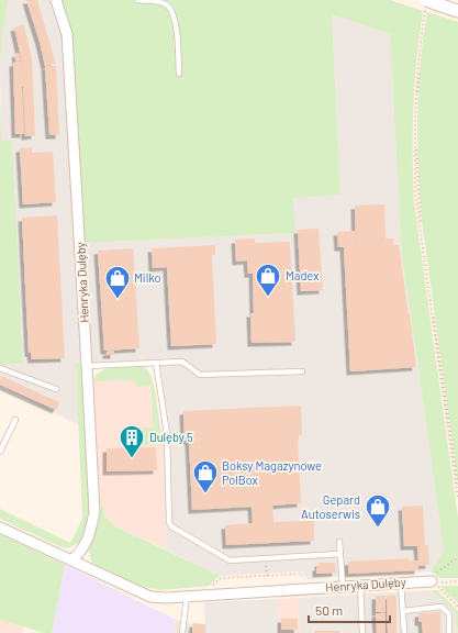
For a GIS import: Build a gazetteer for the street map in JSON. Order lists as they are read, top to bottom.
{
  "streets": {
    "street": ["Henryka Dulęby"]
  },
  "places": {
    "shop": [
      "Madex",
      "Milko",
      "Boksy Magazynowe PolBox",
      "Gepard Autoserwis"
    ],
    "building": ["Dulęby 5"]
  },
  "scale_bar": "50 m"
}
